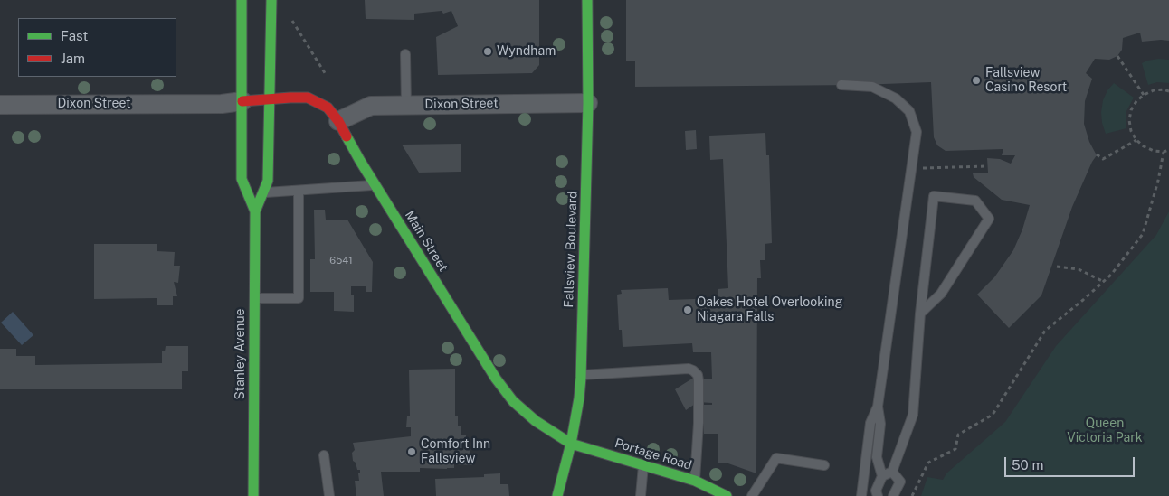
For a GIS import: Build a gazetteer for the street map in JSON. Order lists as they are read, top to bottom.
{
  "streets": {
    "main road": [
      "Main Street",
      "Fallsview Boulevard",
      "Stanley Avenue",
      "Portage Road"
    ],
    "street": ["Dixon Street"]
  },
  "crossings": [
    ["Dixon Street", "Main Street"],
    ["Dixon Street", "Fallsview Boulevard"],
    ["Dixon Street", "Stanley Avenue"],
    ["Main Street", "Fallsview Boulevard"],
    ["Main Street", "Stanley Avenue"],
    ["Main Street", "Portage Road"],
    ["Fallsview Boulevard", "Portage Road"]
  ],
  "parks": ["Queen Victoria Park"],
  "places": [
    "Wyndham",
    "Fallsview Casino Resort",
    "Oakes Hotel Overlooking Niagara Falls",
    "Comfort Inn Fallsview"
  ],
  "house_numbers": ["6541"],
  "legend": ["Fast", "Jam"],
  "scale_bar": "50 m"
}
